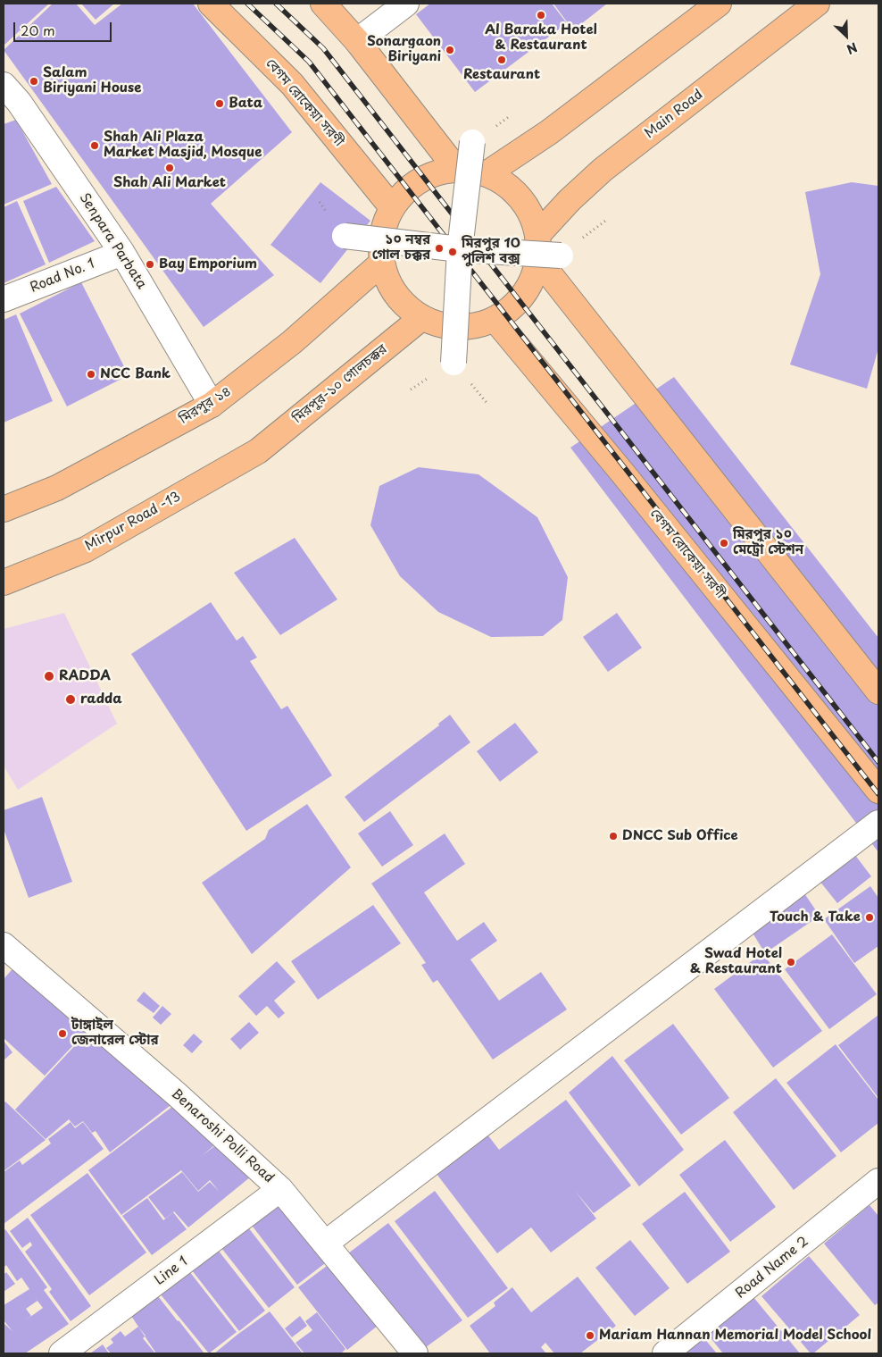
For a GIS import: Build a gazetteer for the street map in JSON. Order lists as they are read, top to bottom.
{
  "streets": {
    "main road": [
      "বেগম রোকেয়া সরণী",
      "Main Road",
      "মিরপুর-১০ গোলচক্কর",
      "মিরপুর ১৪",
      "Mirpur Road -13"
    ],
    "street": [
      "Senpara Parbata",
      "Road No. 1",
      "Benaroshi Polli Road",
      "Road Name 2",
      "Line 1"
    ]
  },
  "crossings": [
    ["Senpara Parbata", "Road No. 1"],
    ["Senpara Parbata", "মিরপুর ১৪"],
    ["মিরপুর-১০ গোলচক্কর", "Mirpur Road -13"],
    ["Benaroshi Polli Road", "Line 1"]
  ],
  "places": [
    "Al Baraka Hotel & Restaurant",
    "Sonargaon Biriyani",
    "Restaurant",
    "Salam Biriyani House",
    "Bata",
    "Shah Ali Plaza Market Masjid, Mosque",
    "Shah Ali Market",
    "১০ নম্বর গোল চক্কর",
    "মিরপুর 10 পুলিশ বক্স",
    "Bay Emporium",
    "NCC Bank",
    "মিরপুর ১০ মেট্রো স্টেশন",
    "RADDA",
    "radda",
    "DNCC Sub Office",
    "Touch & Take",
    "Swad Hotel & Restaurant",
    "টাঙ্গাইল জেনারেল স্টোর",
    "Mariam Hannan Memorial Model School"
  ],
  "scale_bar": "20 m",
  "north": "bottom right"
}
